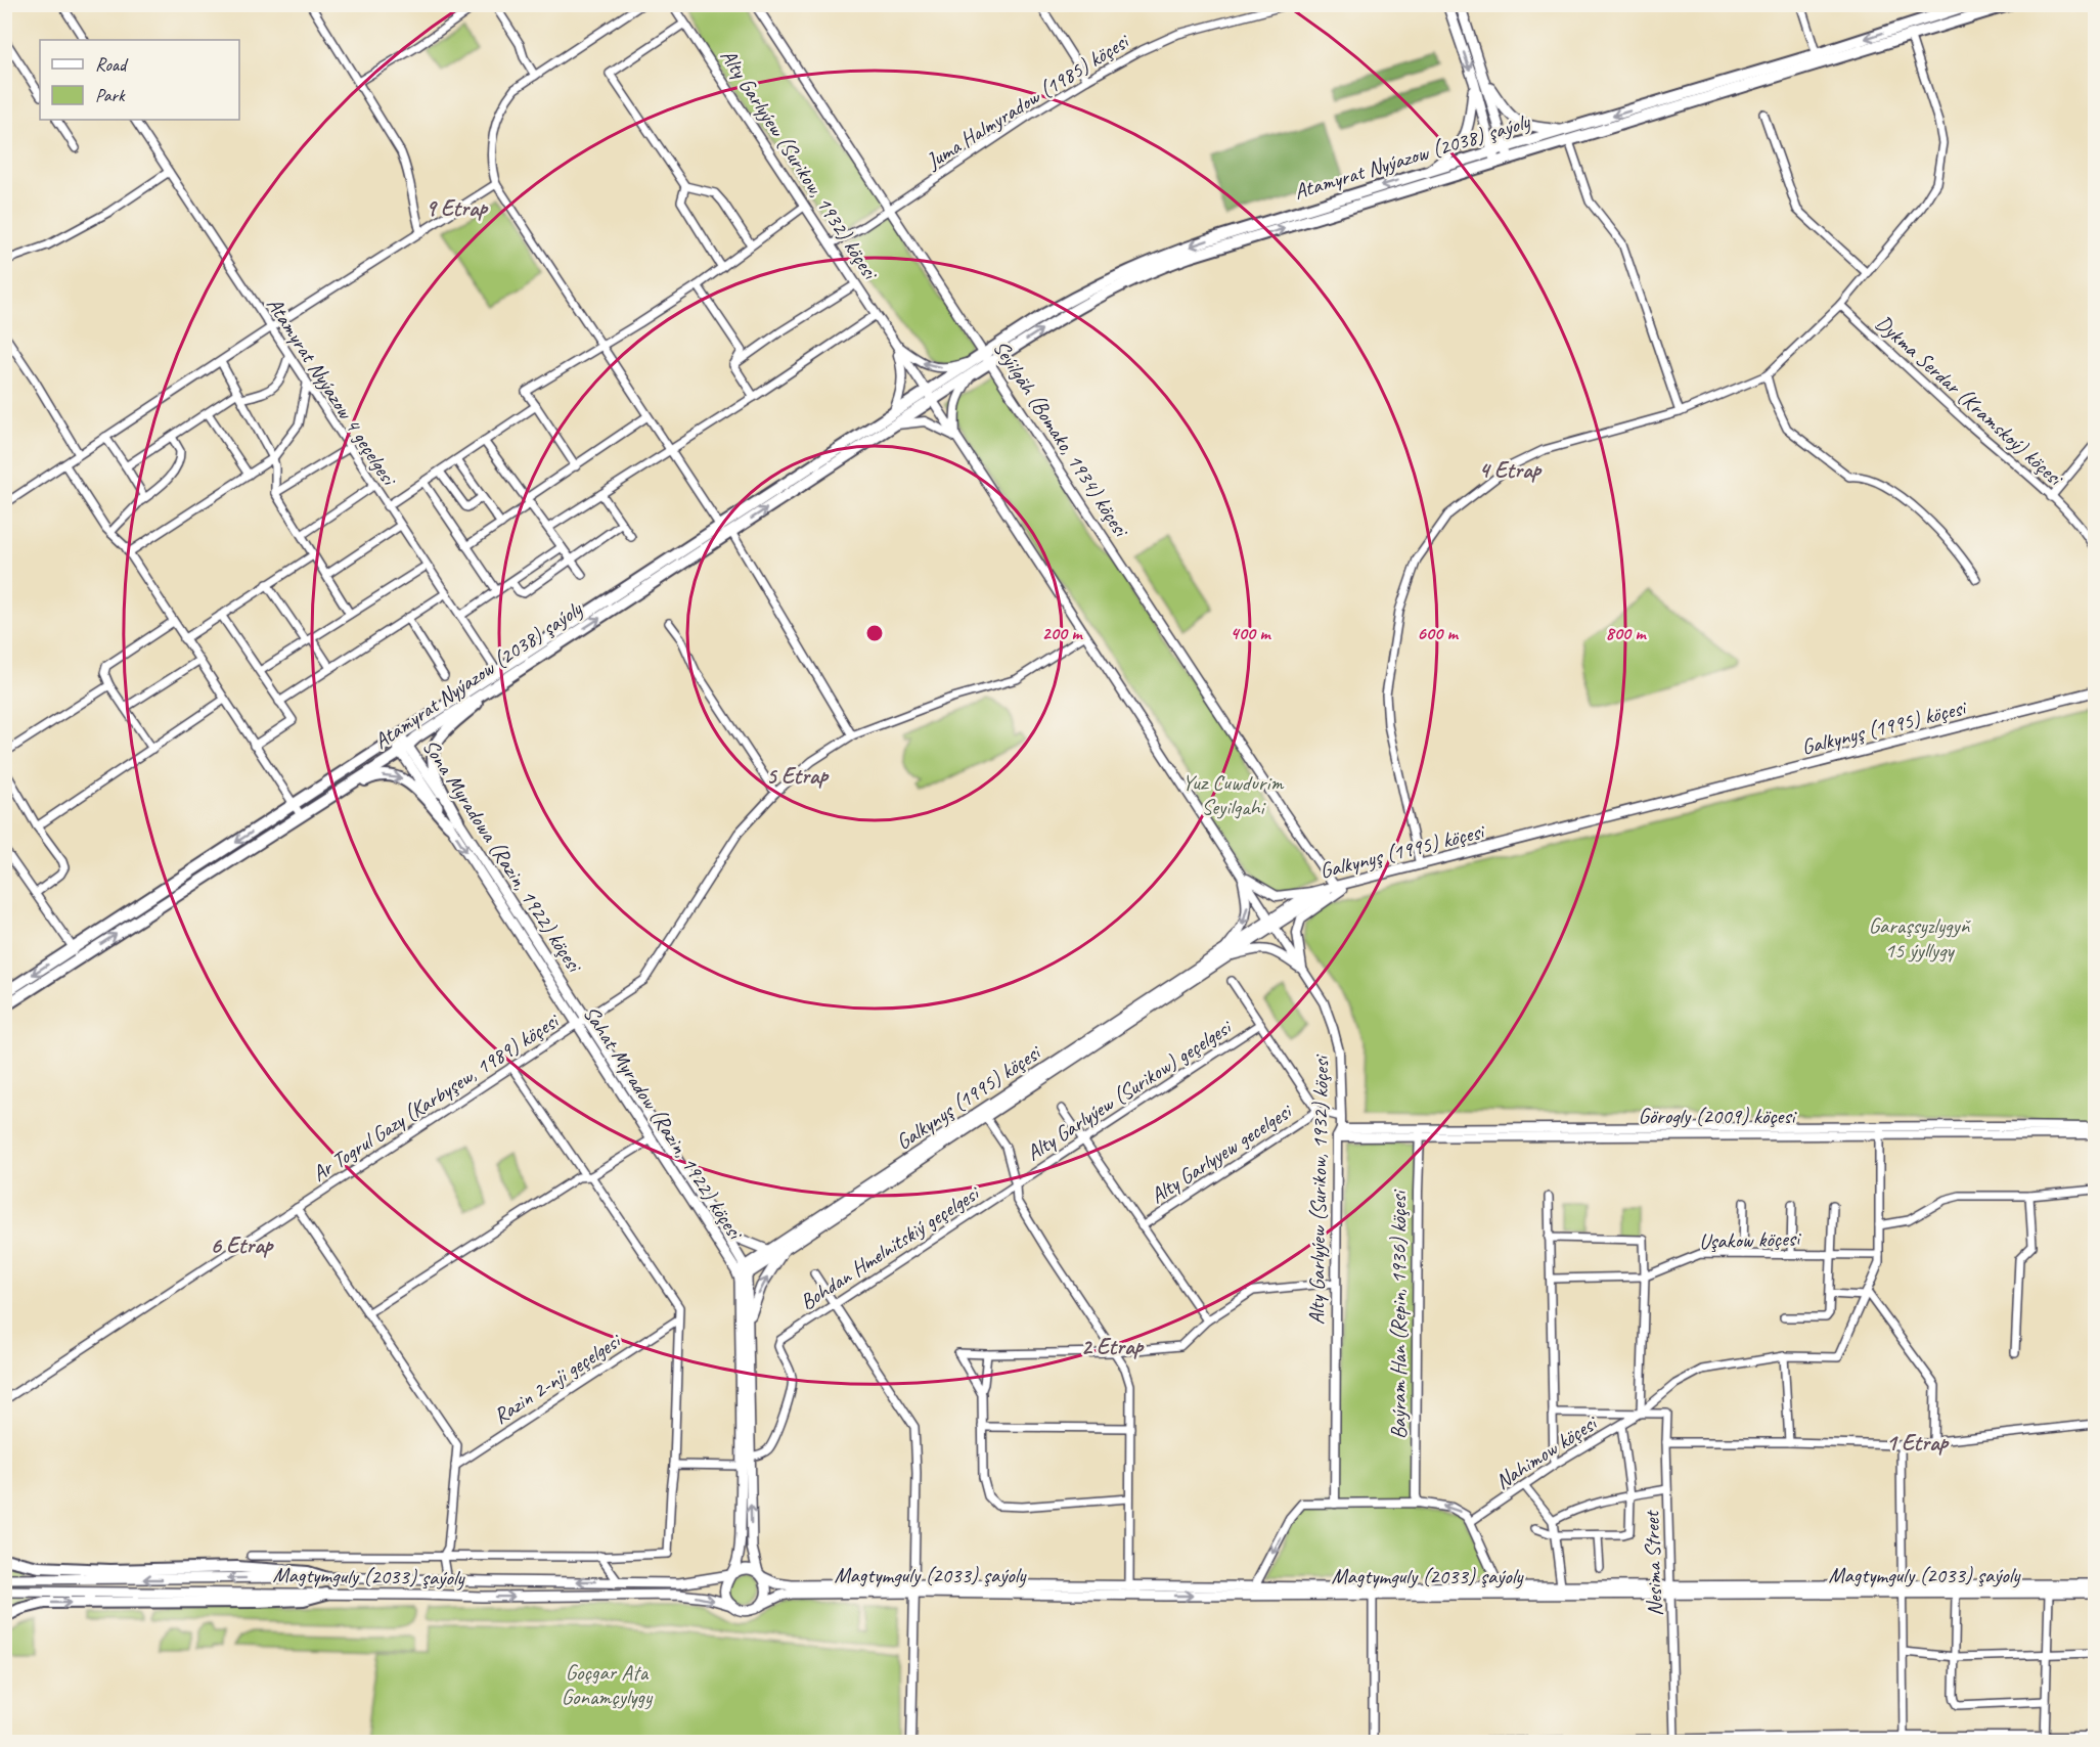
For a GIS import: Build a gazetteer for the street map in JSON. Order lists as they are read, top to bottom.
{
  "streets": {
    "main road": [
      "Atamyrat Nyýazow (2038) şaýoly",
      "Galkynyş (1995) köçesi",
      "Sona Myradowa (Razin, 1922) köçesi",
      "Sahat Myradow (Razin, 1922) köçesi",
      "Magtymguly (2033) şaýoly"
    ],
    "street": [
      "Juma Halmyradow (1985) köçesi",
      "Alty Garlyýew (Surikow, 1932) köçesi",
      "Atamyrat Nyýazow 4 geçelgesi",
      "Dykma Serdar (Kramskoý) köçesi",
      "Seýilgäh (Bomako, 1934) köçesi",
      "Alty Garlyýew (Surikow) geçelgesi",
      "Ar Togrul Gazy (Karbyşew, 1989) köçesi",
      "Görogly (2009) köçesi",
      "Alty Garlyyew gecelgesi",
      "Uşakow köçesi",
      "Bohdan Hmelnitskiý geçelgesi",
      "Baýram Han (Repin, 1936) köçesi",
      "Razin 2-nji geçelgesi",
      "Nahimow köçesi",
      "Nesima Street"
    ]
  },
  "crossings": [
    ["Juma Halmyradow (1985) köçesi", "Alty Garlyýew (Surikow, 1932) köçesi"],
    ["Juma Halmyradow (1985) köçesi", "Seýilgäh (Bomako, 1934) köçesi"],
    ["Atamyrat Nyýazow (2038) şaýoly", "Alty Garlyýew (Surikow, 1932) köçesi"],
    ["Atamyrat Nyýazow (2038) şaýoly", "Atamyrat Nyýazow 4 geçelgesi"],
    ["Atamyrat Nyýazow (2038) şaýoly", "Seýilgäh (Bomako, 1934) köçesi"],
    ["Atamyrat Nyýazow (2038) şaýoly", "Sona Myradowa (Razin, 1922) köçesi"],
    ["Alty Garlyýew (Surikow, 1932) köçesi", "Seýilgäh (Bomako, 1934) köçesi"],
    ["Alty Garlyýew (Surikow, 1932) köçesi", "Galkynyş (1995) köçesi"],
    ["Alty Garlyýew (Surikow, 1932) köçesi", "Ar Togrul Gazy (Karbyşew, 1989) köçesi"],
    ["Alty Garlyýew (Surikow, 1932) köçesi", "Görogly (2009) köçesi"],
    ["Seýilgäh (Bomako, 1934) köçesi", "Galkynyş (1995) köçesi"],
    ["Galkynyş (1995) köçesi", "Sona Myradowa (Razin, 1922) köçesi"],
    ["Galkynyş (1995) köçesi", "Sahat Myradow (Razin, 1922) köçesi"],
    ["Sona Myradowa (Razin, 1922) köçesi", "Ar Togrul Gazy (Karbyşew, 1989) köçesi"],
    ["Sona Myradowa (Razin, 1922) köçesi", "Sahat Myradow (Razin, 1922) köçesi"],
    ["Alty Garlyýew (Surikow) geçelgesi", "Bohdan Hmelnitskiý geçelgesi"],
    ["Ar Togrul Gazy (Karbyşew, 1989) köçesi", "Sahat Myradow (Razin, 1922) köçesi"],
    ["Görogly (2009) köçesi", "Baýram Han (Repin, 1936) köçesi"],
    ["Sahat Myradow (Razin, 1922) köçesi", "Bohdan Hmelnitskiý geçelgesi"],
    ["Sahat Myradow (Razin, 1922) köçesi", "Magtymguly (2033) şaýoly"],
    ["Nahimow köçesi", "Nesima Street"],
    ["Nesima Street", "Magtymguly (2033) şaýoly"]
  ],
  "districts": [
    "9 Etrap",
    "4 Etrap",
    "5 Etrap",
    "6 Etrap",
    "2 Etrap",
    "1 Etrap"
  ],
  "parks": ["Yuz Cuwdurim Seyilgahi", "Garaşsyzlygyň 15 ýyllygy", "Goçgar Ata Gonamçylygy"],
  "legend": ["Road", "Park"],
  "rings": [
    "200 m",
    "400 m",
    "600 m",
    "800 m"
  ]
}
